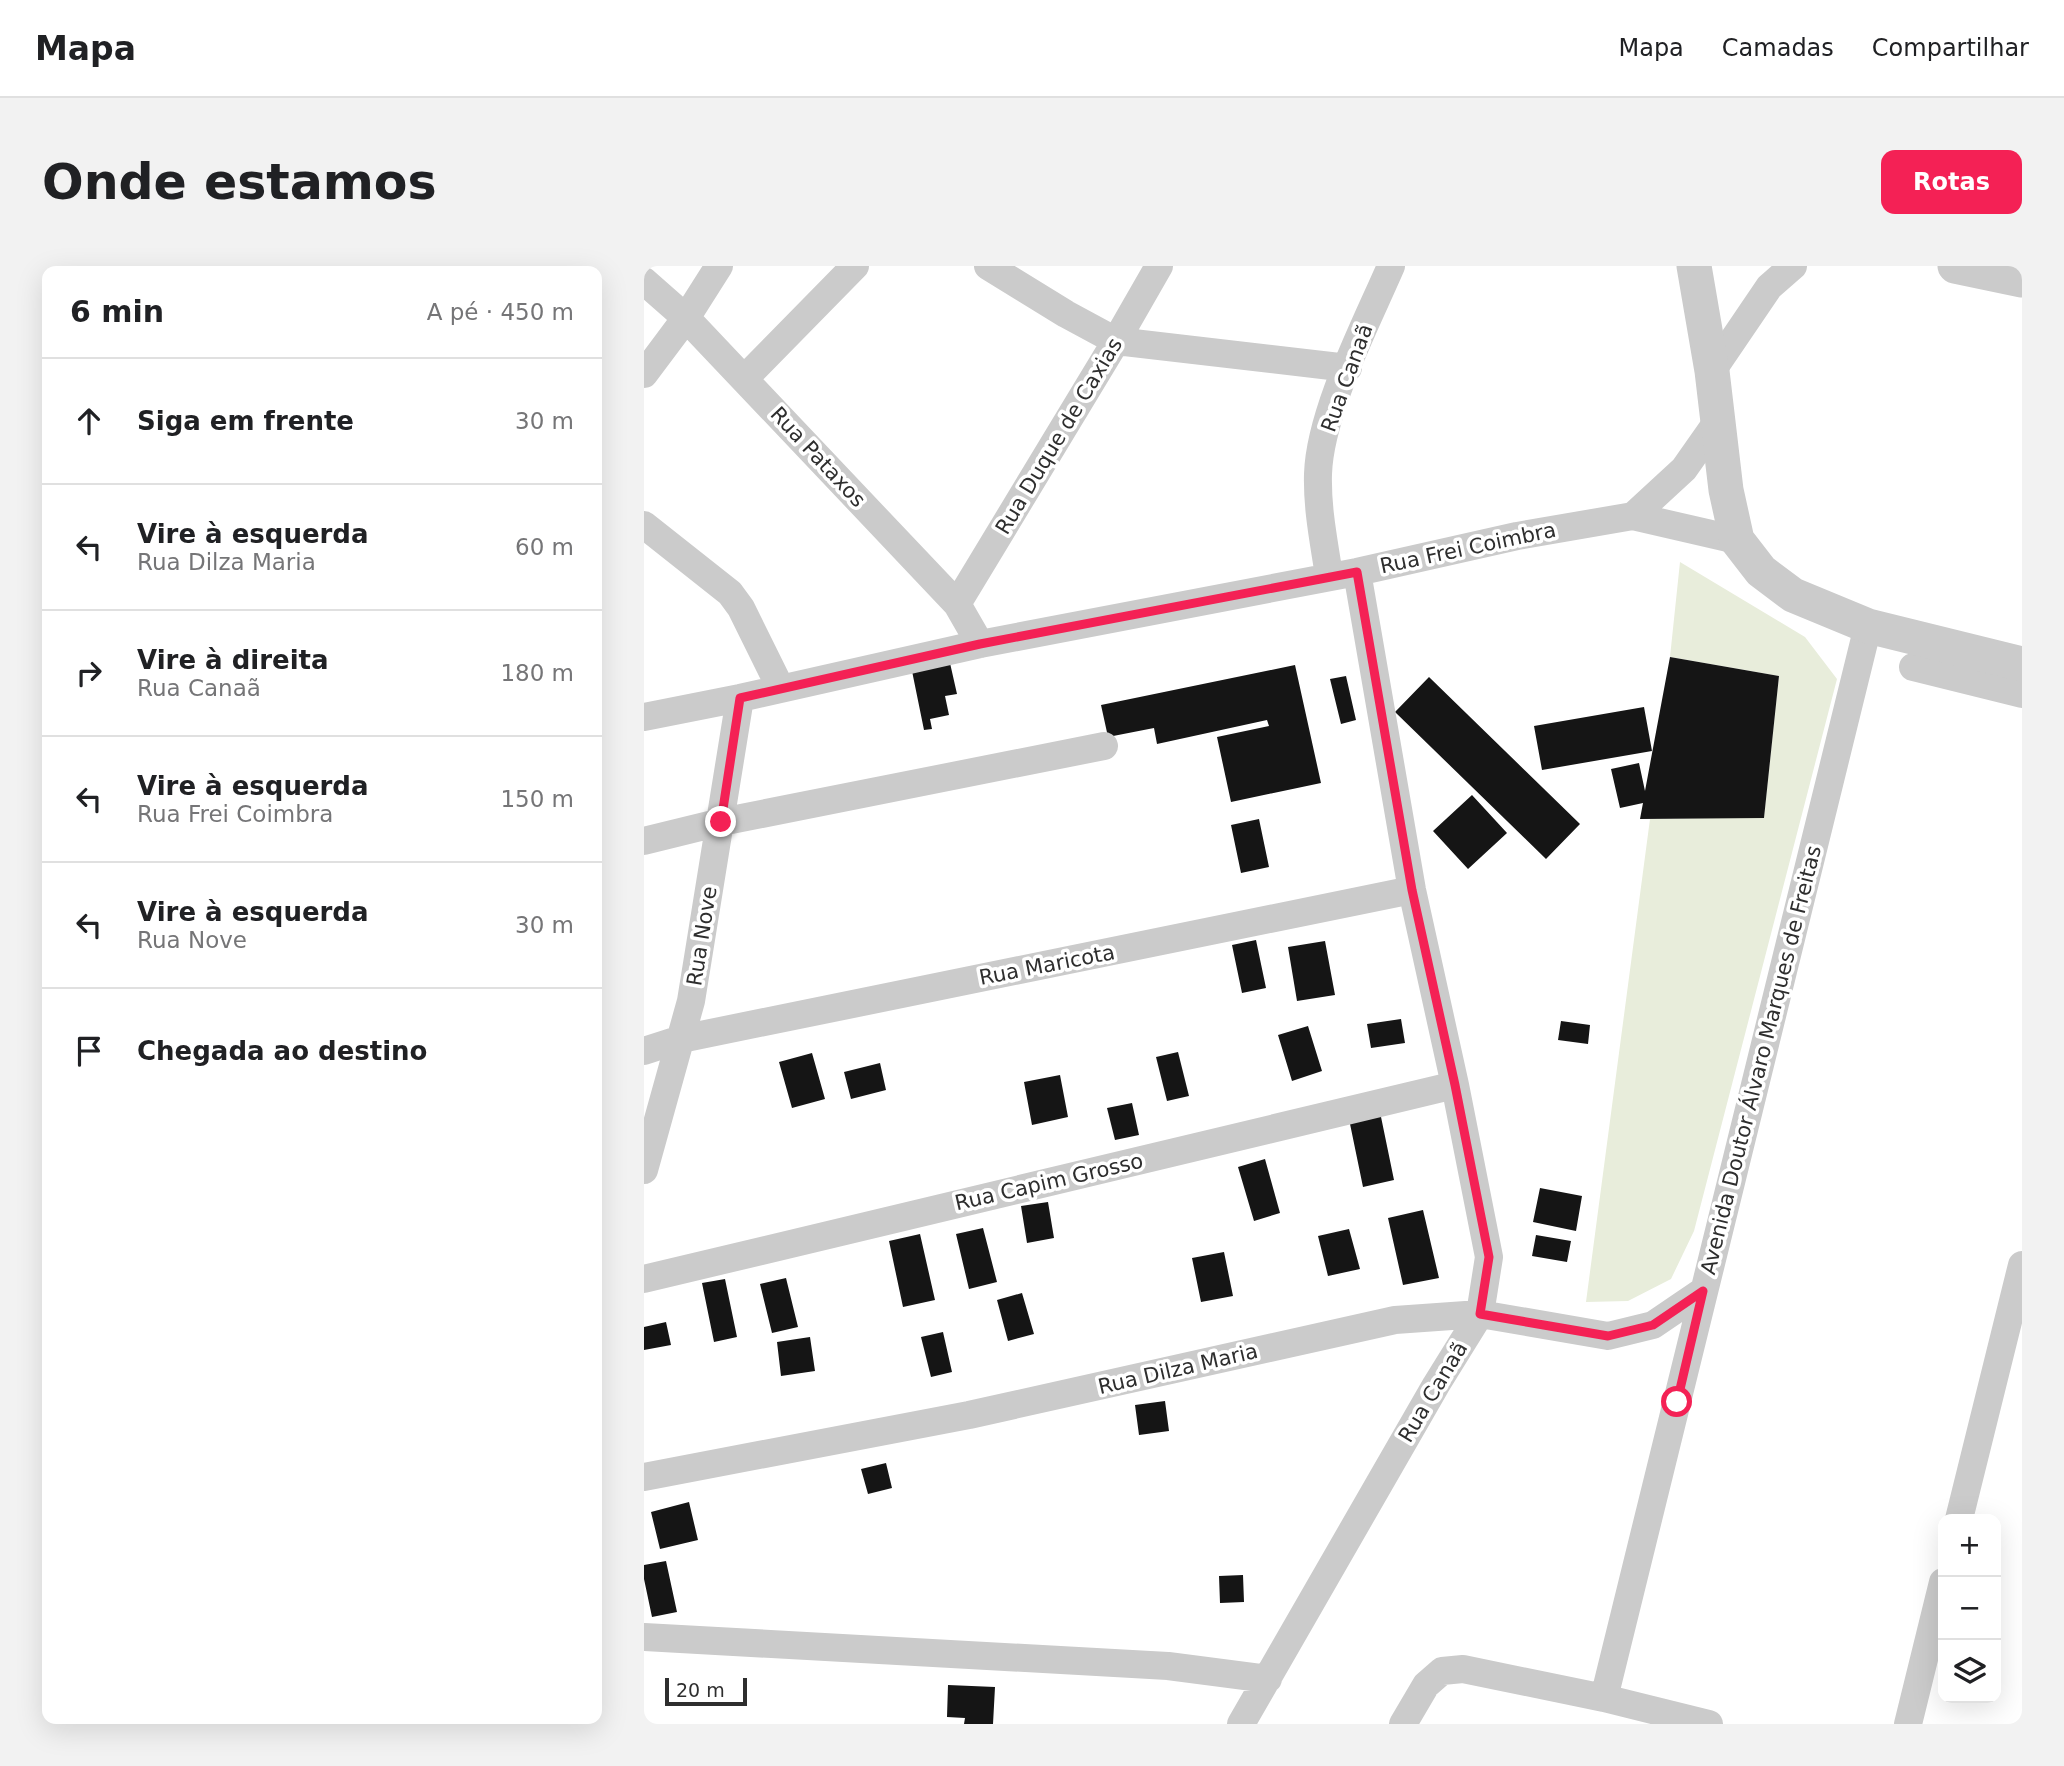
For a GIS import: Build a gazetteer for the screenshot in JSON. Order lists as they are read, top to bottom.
{
  "streets": {
    "street": [
      "Rua Canaã",
      "Rua Duque de Caxias",
      "Rua Pataxos",
      "Rua Frei Coimbra",
      "Rua Nove",
      "Rua Maricota",
      "Avenida Doutor Álvaro Marques de Freitas",
      "Rua Capim Grosso",
      "Rua Dilza Maria"
    ]
  },
  "crossings": [
    ["Rua Canaã", "Rua Frei Coimbra"],
    ["Rua Canaã", "Rua Maricota"],
    ["Rua Canaã", "Rua Capim Grosso"],
    ["Rua Canaã", "Rua Dilza Maria"],
    ["Rua Duque de Caxias", "Rua Pataxos"],
    ["Rua Pataxos", "Rua Frei Coimbra"],
    ["Rua Frei Coimbra", "Rua Nove"],
    ["Rua Nove", "Rua Maricota"],
    ["Avenida Doutor Álvaro Marques de Freitas", "Rua Dilza Maria"]
  ],
  "scale_bar": "20 m",
  "page": {
    "header": "Mapa",
    "nav": ["Mapa", "Camadas", "Compartilhar"],
    "buttons": "Rotas",
    "title": "Onde estamos",
    "heading": ["6 min", "A pé · 450 m"],
    "list": [
      ["Siga em frente", "30 m"],
      ["Vire à esquerda", "Rua Dilza Maria", "60 m"],
      ["Vire à direita", "Rua Canaã", "180 m"],
      ["Vire à esquerda", "Rua Frei Coimbra", "150 m"],
      ["Vire à esquerda", "Rua Nove", "30 m"],
      "Chegada ao destino"
    ],
    "map_buttons": ["+", "−"],
    "scale": "20 m"
  }
}
